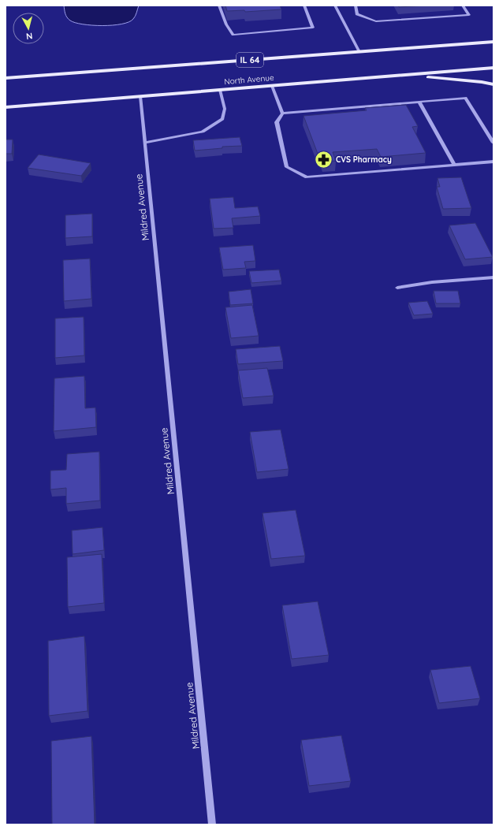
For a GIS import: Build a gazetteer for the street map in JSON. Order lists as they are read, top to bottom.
{
  "streets": {
    "main road": ["IL 64", "North Avenue"],
    "street": ["Mildred Avenue"]
  },
  "crossings": [
    ["North Avenue", "Mildred Avenue"]
  ],
  "places": {
    "pharmacy": ["CVS Pharmacy"]
  },
  "north": "bottom"
}
